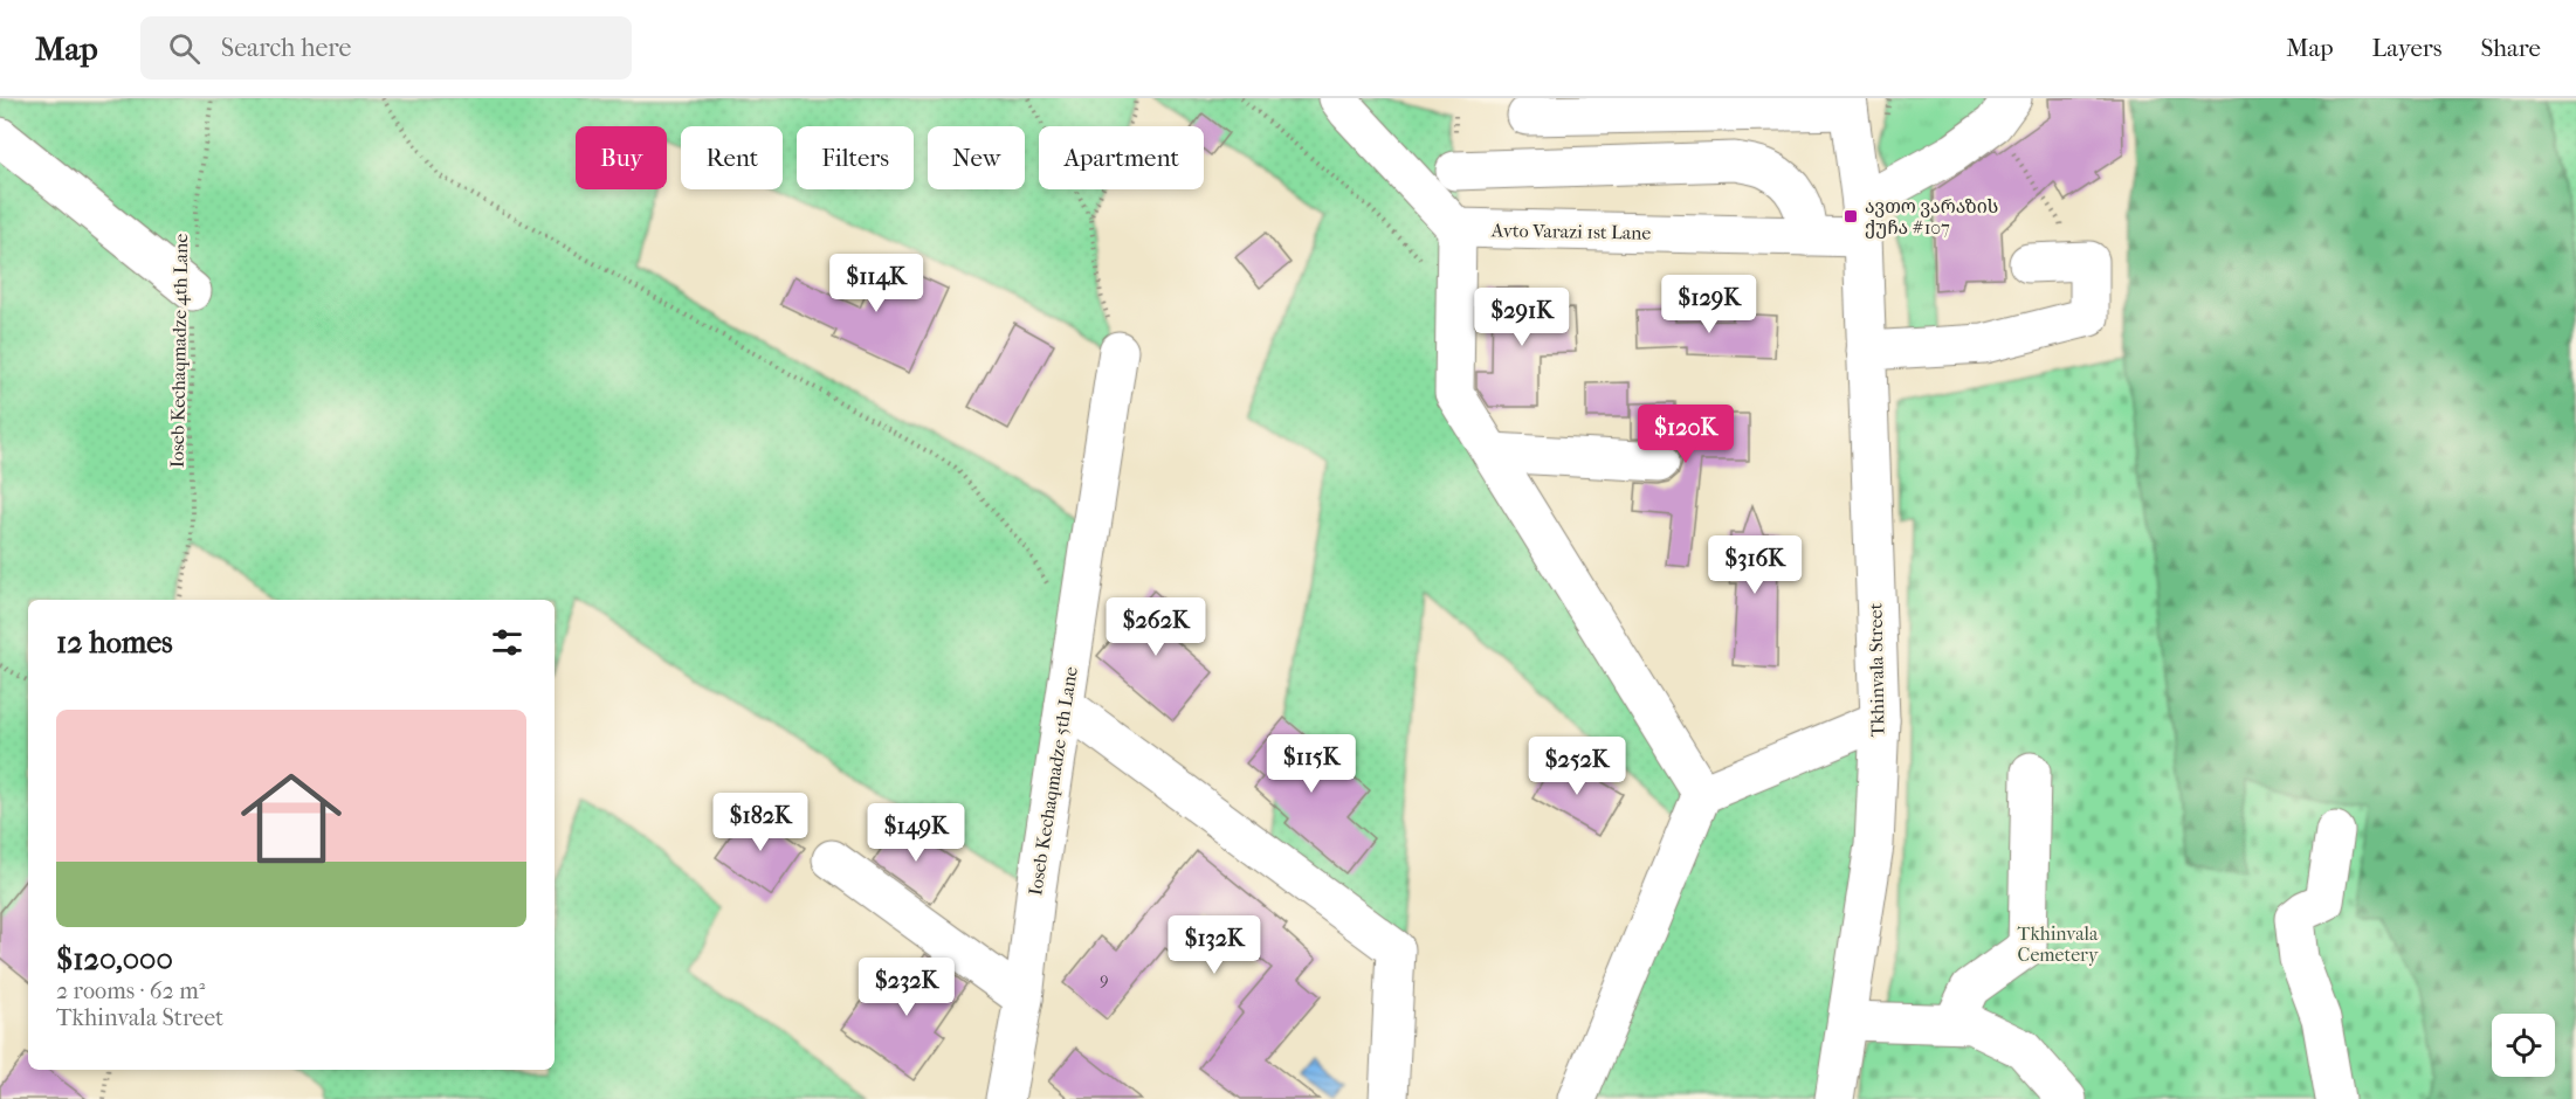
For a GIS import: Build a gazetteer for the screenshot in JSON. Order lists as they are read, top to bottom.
{
  "streets": {
    "street": ["Avto Varazi 1st Lane", "Tkhinvala Street", "Ioseb Kechaqmadze 5th Lane"],
    "path": ["Ioseb Kechaqmadze 4th Lane"]
  },
  "crossings": [
    ["Avto Varazi 1st Lane", "Tkhinvala Street"]
  ],
  "parks": ["Tkhinvala Cemetery"],
  "places": {
    "transit": ["ავთო ვარაზის ქუჩა #107"]
  },
  "house_numbers": ["9"],
  "page": {
    "header": "Map",
    "search": "Search here",
    "nav": ["Map", "Layers", "Share"],
    "chip": [
      "Buy",
      "Rent",
      "Filters",
      "New",
      "Apartment"
    ],
    "price": [
      "$114K",
      "$129K",
      "$291K",
      "$120K",
      "$316K",
      "$262K",
      "$115K",
      "$252K",
      "$182K",
      "$149K",
      "$132K",
      "$232K"
    ],
    "heading": "12 homes",
    "list": [
      {
        "name": "$120,000",
        "note": "2 rooms · 62 m² · Tkhinvala Street"
      }
    ]
  }
}
